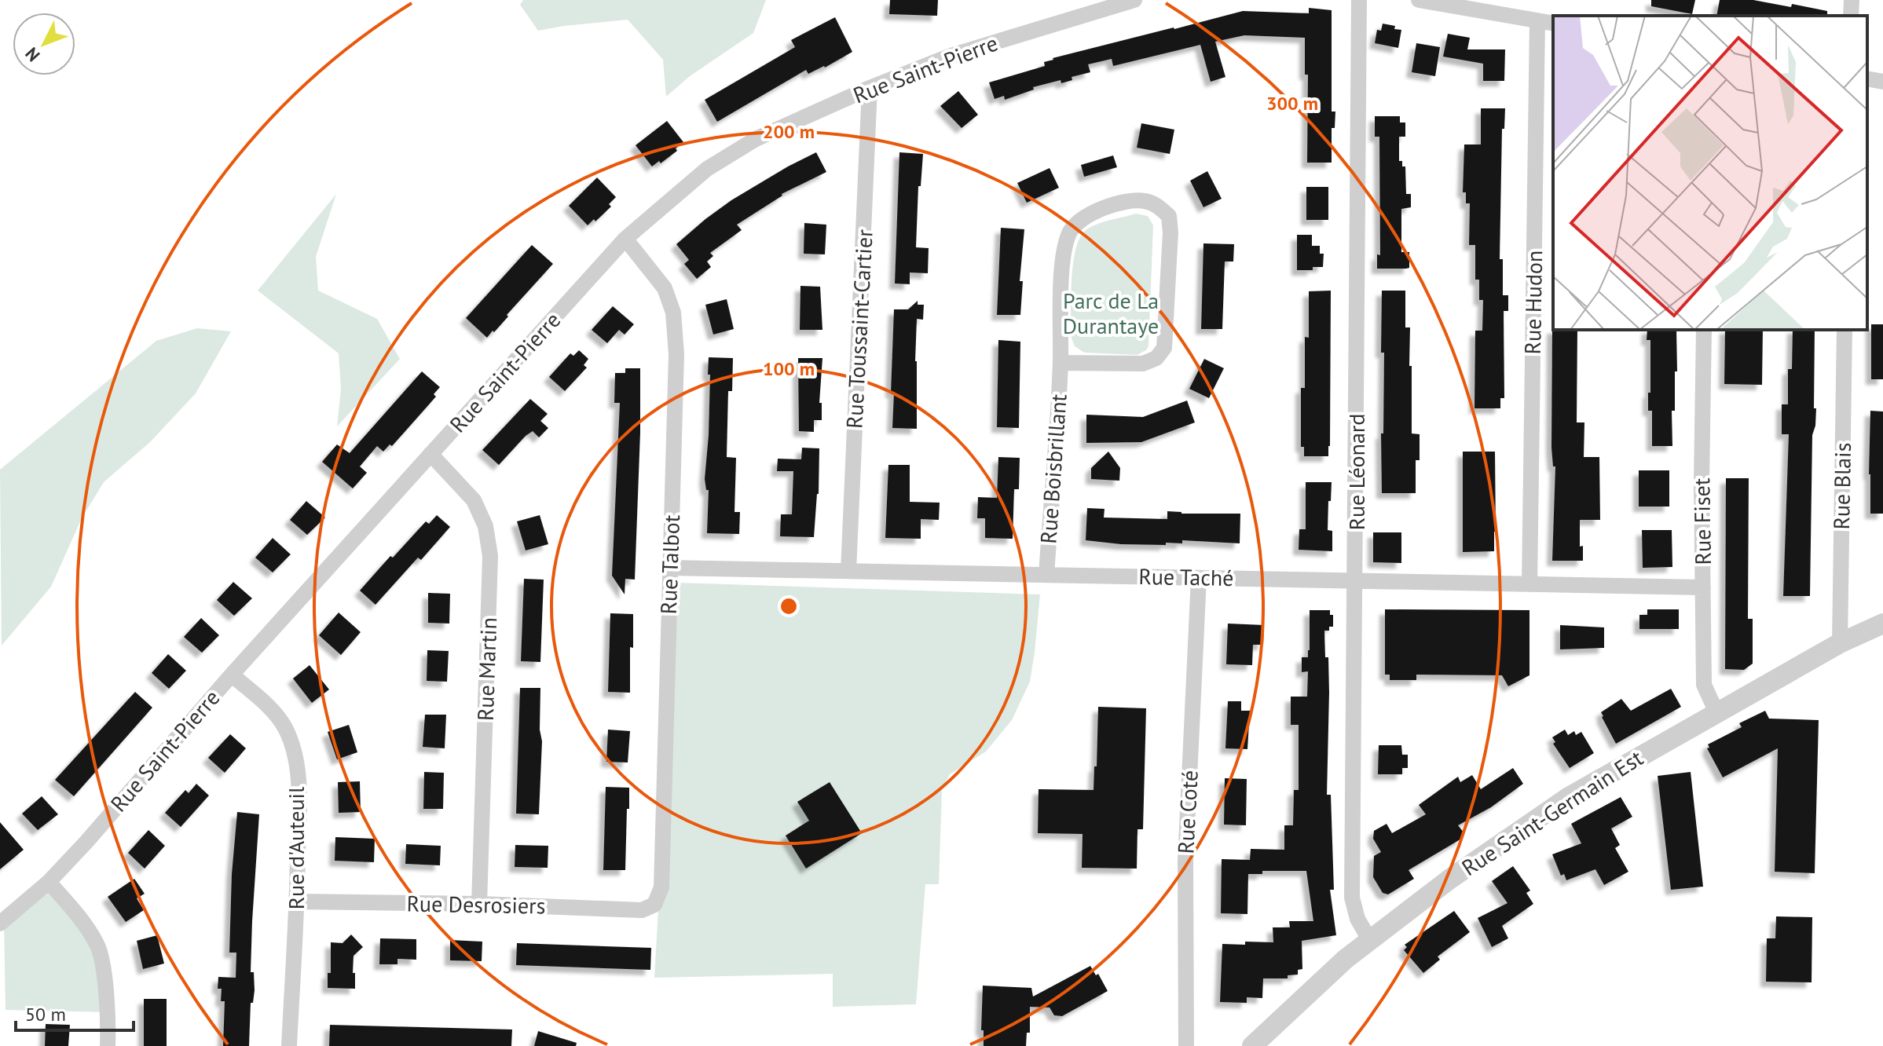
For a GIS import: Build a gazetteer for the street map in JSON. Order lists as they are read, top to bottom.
{
  "streets": {
    "street": [
      "Rue Saint-Pierre",
      "Rue Hudon",
      "Rue Toussaint-Cartier",
      "Rue Boisbrillant",
      "Rue Léonard",
      "Rue Blais",
      "Rue Fiset",
      "Rue Talbot",
      "Rue Taché",
      "Rue Martin",
      "Rue Coté",
      "Rue Saint-Germain Est",
      "Rue d'Auteuil",
      "Rue Desrosiers"
    ]
  },
  "crossings": [
    ["Rue Saint-Pierre", "Rue Toussaint-Cartier"],
    ["Rue Saint-Pierre", "Rue Talbot"],
    ["Rue Saint-Pierre", "Rue Martin"],
    ["Rue Saint-Pierre", "Rue d'Auteuil"],
    ["Rue Hudon", "Rue Taché"],
    ["Rue Toussaint-Cartier", "Rue Taché"],
    ["Rue Boisbrillant", "Rue Taché"],
    ["Rue Léonard", "Rue Taché"],
    ["Rue Léonard", "Rue Saint-Germain Est"],
    ["Rue Blais", "Rue Saint-Germain Est"],
    ["Rue Fiset", "Rue Taché"],
    ["Rue Fiset", "Rue Saint-Germain Est"],
    ["Rue Talbot", "Rue Taché"],
    ["Rue Talbot", "Rue Desrosiers"],
    ["Rue Taché", "Rue Coté"],
    ["Rue Martin", "Rue Desrosiers"],
    ["Rue d'Auteuil", "Rue Desrosiers"]
  ],
  "parks": ["Parc de La Durantaye"],
  "scale_bar": "50 m",
  "north": "bottom left",
  "rings": ["300 m", "200 m", "100 m"]
}
